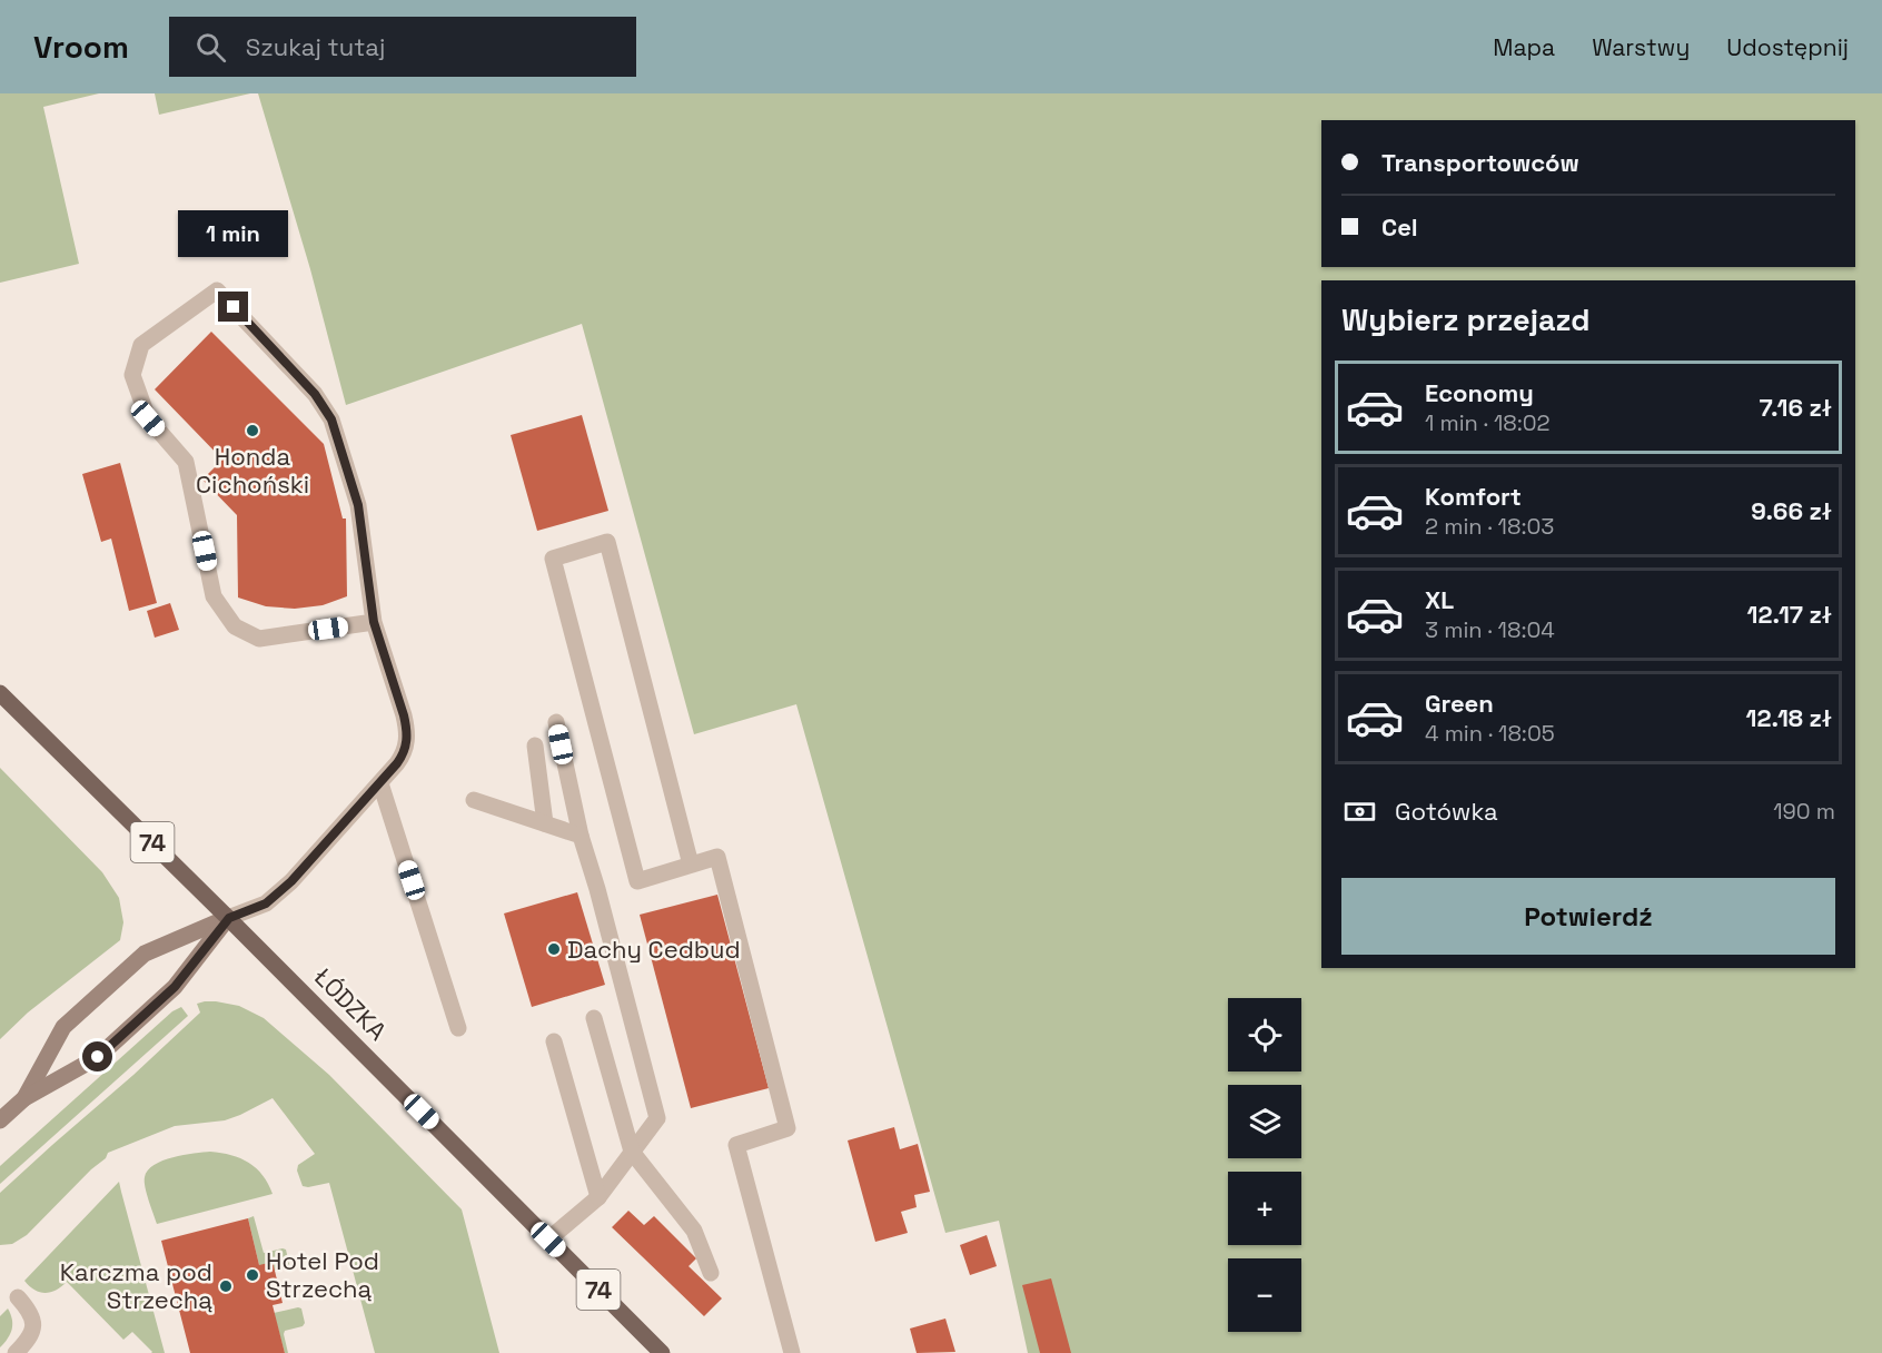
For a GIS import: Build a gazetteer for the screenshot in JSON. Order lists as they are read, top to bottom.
{
  "streets": {
    "main road": ["74", "ŁÓDZKA"]
  },
  "places": [
    "Honda Cichoński",
    "Dachy Cedbud",
    "Hotel Pod Strzechą",
    "Karczma pod Strzechą"
  ],
  "page": {
    "header": "Vroom",
    "search": "Szukaj tutaj",
    "nav": ["Mapa", "Warstwy", "Udostępnij"],
    "banner": ["Transportowców", "Cel"],
    "bubble": "1 min",
    "heading": "Wybierz przejazd",
    "list": [
      {
        "name": "Economy",
        "note": "1 min · 18:02",
        "value": "7.16 zł"
      },
      {
        "name": "Komfort",
        "note": "2 min · 18:03",
        "value": "9.66 zł"
      },
      {
        "name": "XL",
        "note": "3 min · 18:04",
        "value": "12.17 zł"
      },
      {
        "name": "Green",
        "note": "4 min · 18:05",
        "value": "12.18 zł"
      }
    ],
    "pay": ["Gotówka", "190 m"],
    "buttons": "Potwierdź",
    "map_buttons": ["+", "−"]
  }
}
